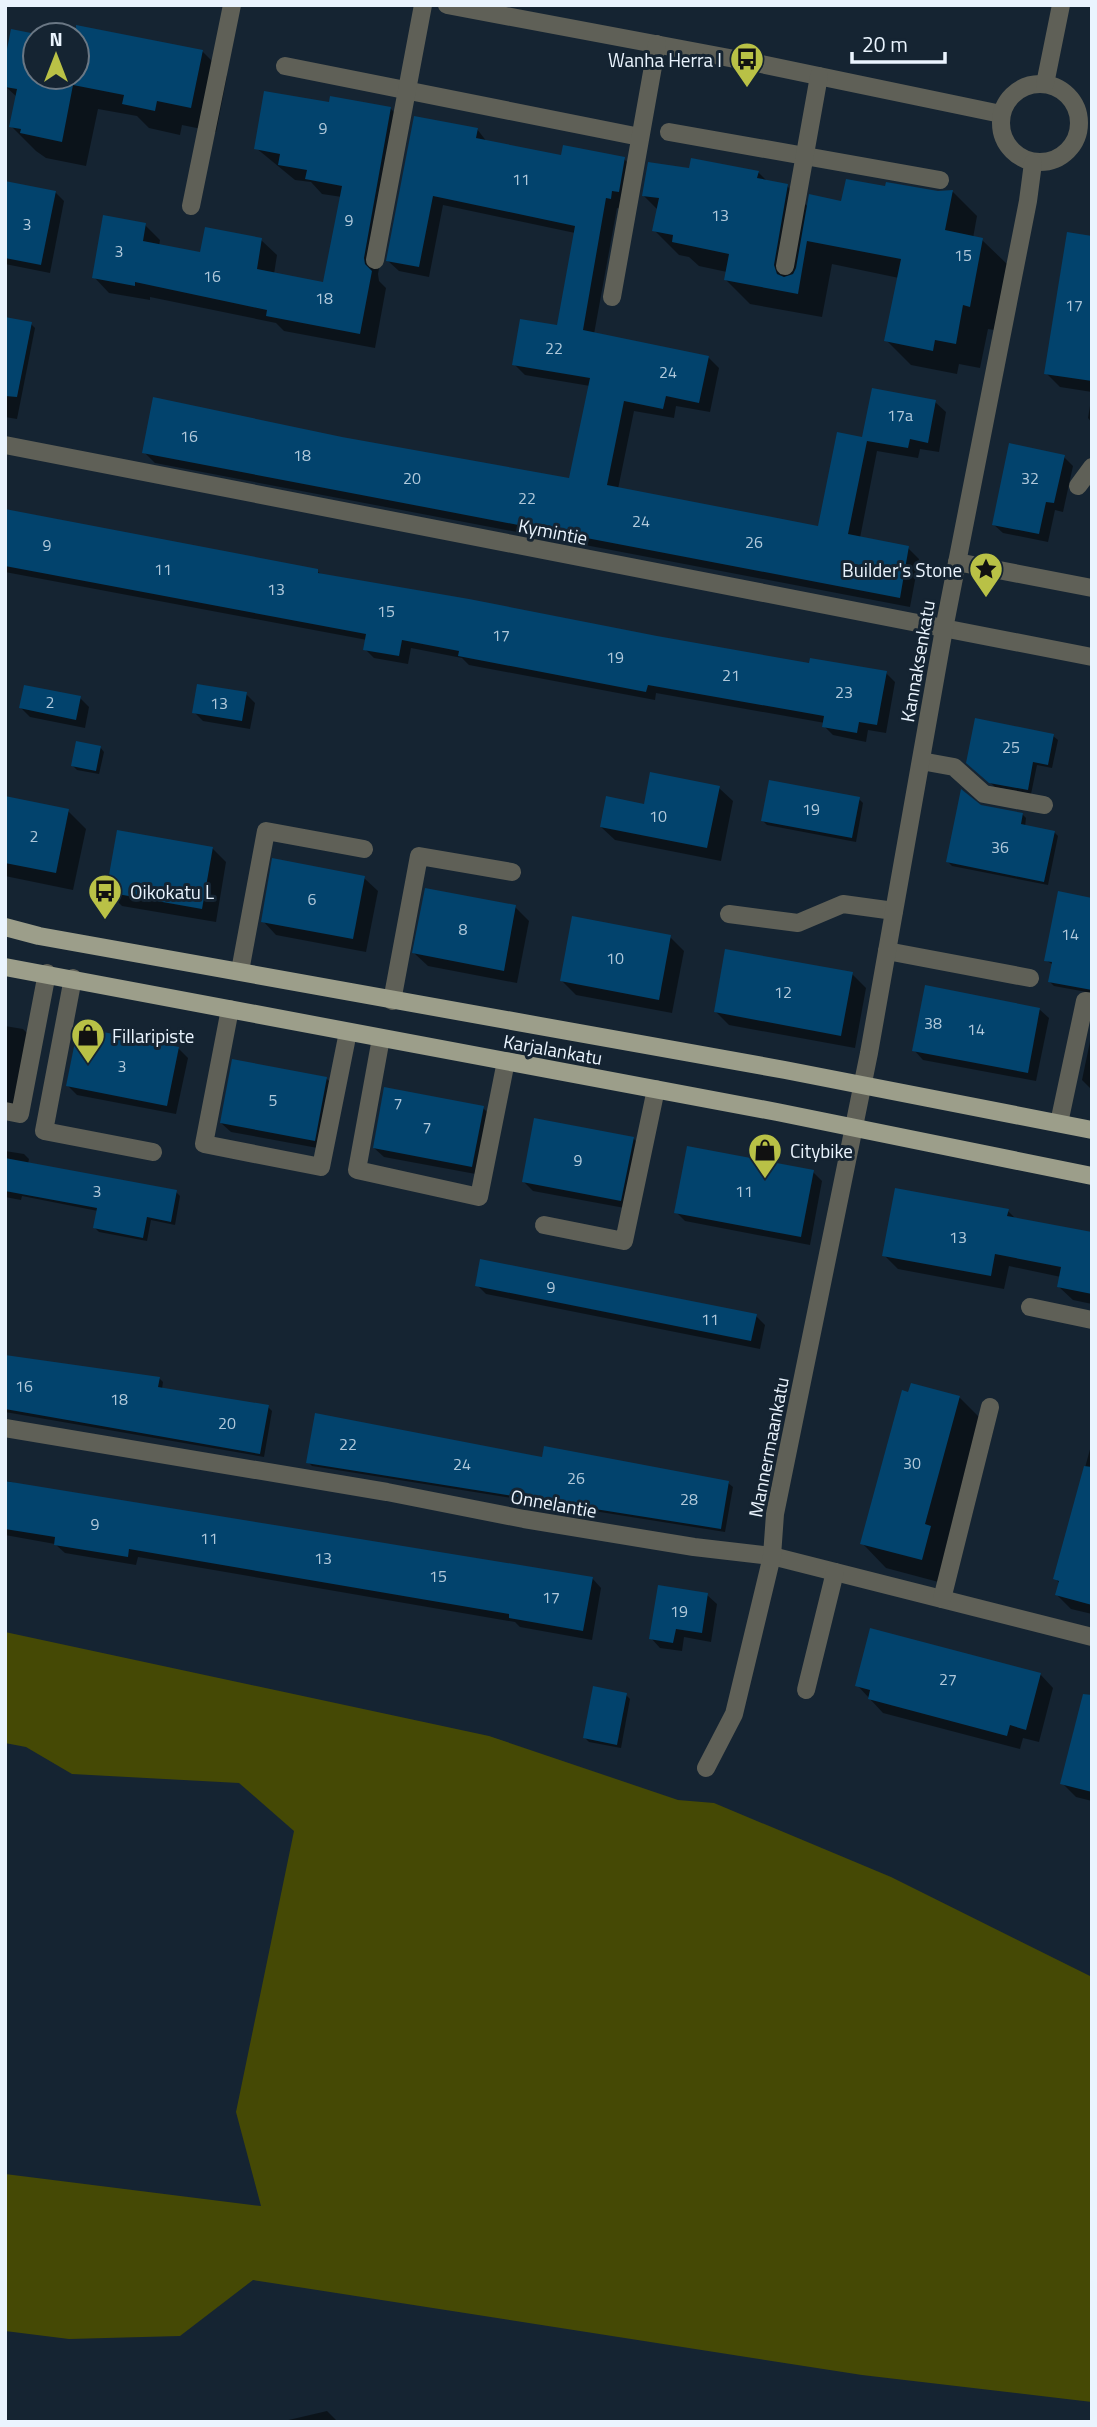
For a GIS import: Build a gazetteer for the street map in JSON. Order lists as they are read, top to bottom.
{
  "streets": {
    "main road": ["Karjalankatu"],
    "street": [
      "Kymintie",
      "Kannaksenkatu",
      "Mannermaankatu",
      "Onnelantie"
    ]
  },
  "crossings": [
    ["Kymintie", "Kannaksenkatu"],
    ["Kannaksenkatu", "Karjalankatu"],
    ["Kannaksenkatu", "Mannermaankatu"],
    ["Karjalankatu", "Mannermaankatu"],
    ["Mannermaankatu", "Onnelantie"]
  ],
  "places": {
    "bus stop": ["Wanha Herra I", "Oikokatu L"],
    "place": ["Builder's Stone"],
    "shop": ["Fillaripiste", "Citybike"]
  },
  "house_numbers": [
    "9",
    "11",
    "13",
    "9",
    "3",
    "3",
    "15",
    "16",
    "18",
    "17",
    "22",
    "24",
    "17a",
    "16",
    "18",
    "20",
    "32",
    "22",
    "24",
    "26",
    "9",
    "11",
    "13",
    "15",
    "17",
    "19",
    "21",
    "23",
    "2",
    "13",
    "25",
    "19",
    "10",
    "2",
    "36",
    "6",
    "8",
    "14",
    "10",
    "12",
    "38",
    "14",
    "3",
    "5",
    "7",
    "7",
    "9",
    "3",
    "11",
    "13",
    "9",
    "11",
    "16",
    "18",
    "20",
    "22",
    "30",
    "24",
    "26",
    "28",
    "9",
    "11",
    "13",
    "15",
    "17",
    "19",
    "27"
  ],
  "scale_bar": "20 m",
  "north": "top"
}
